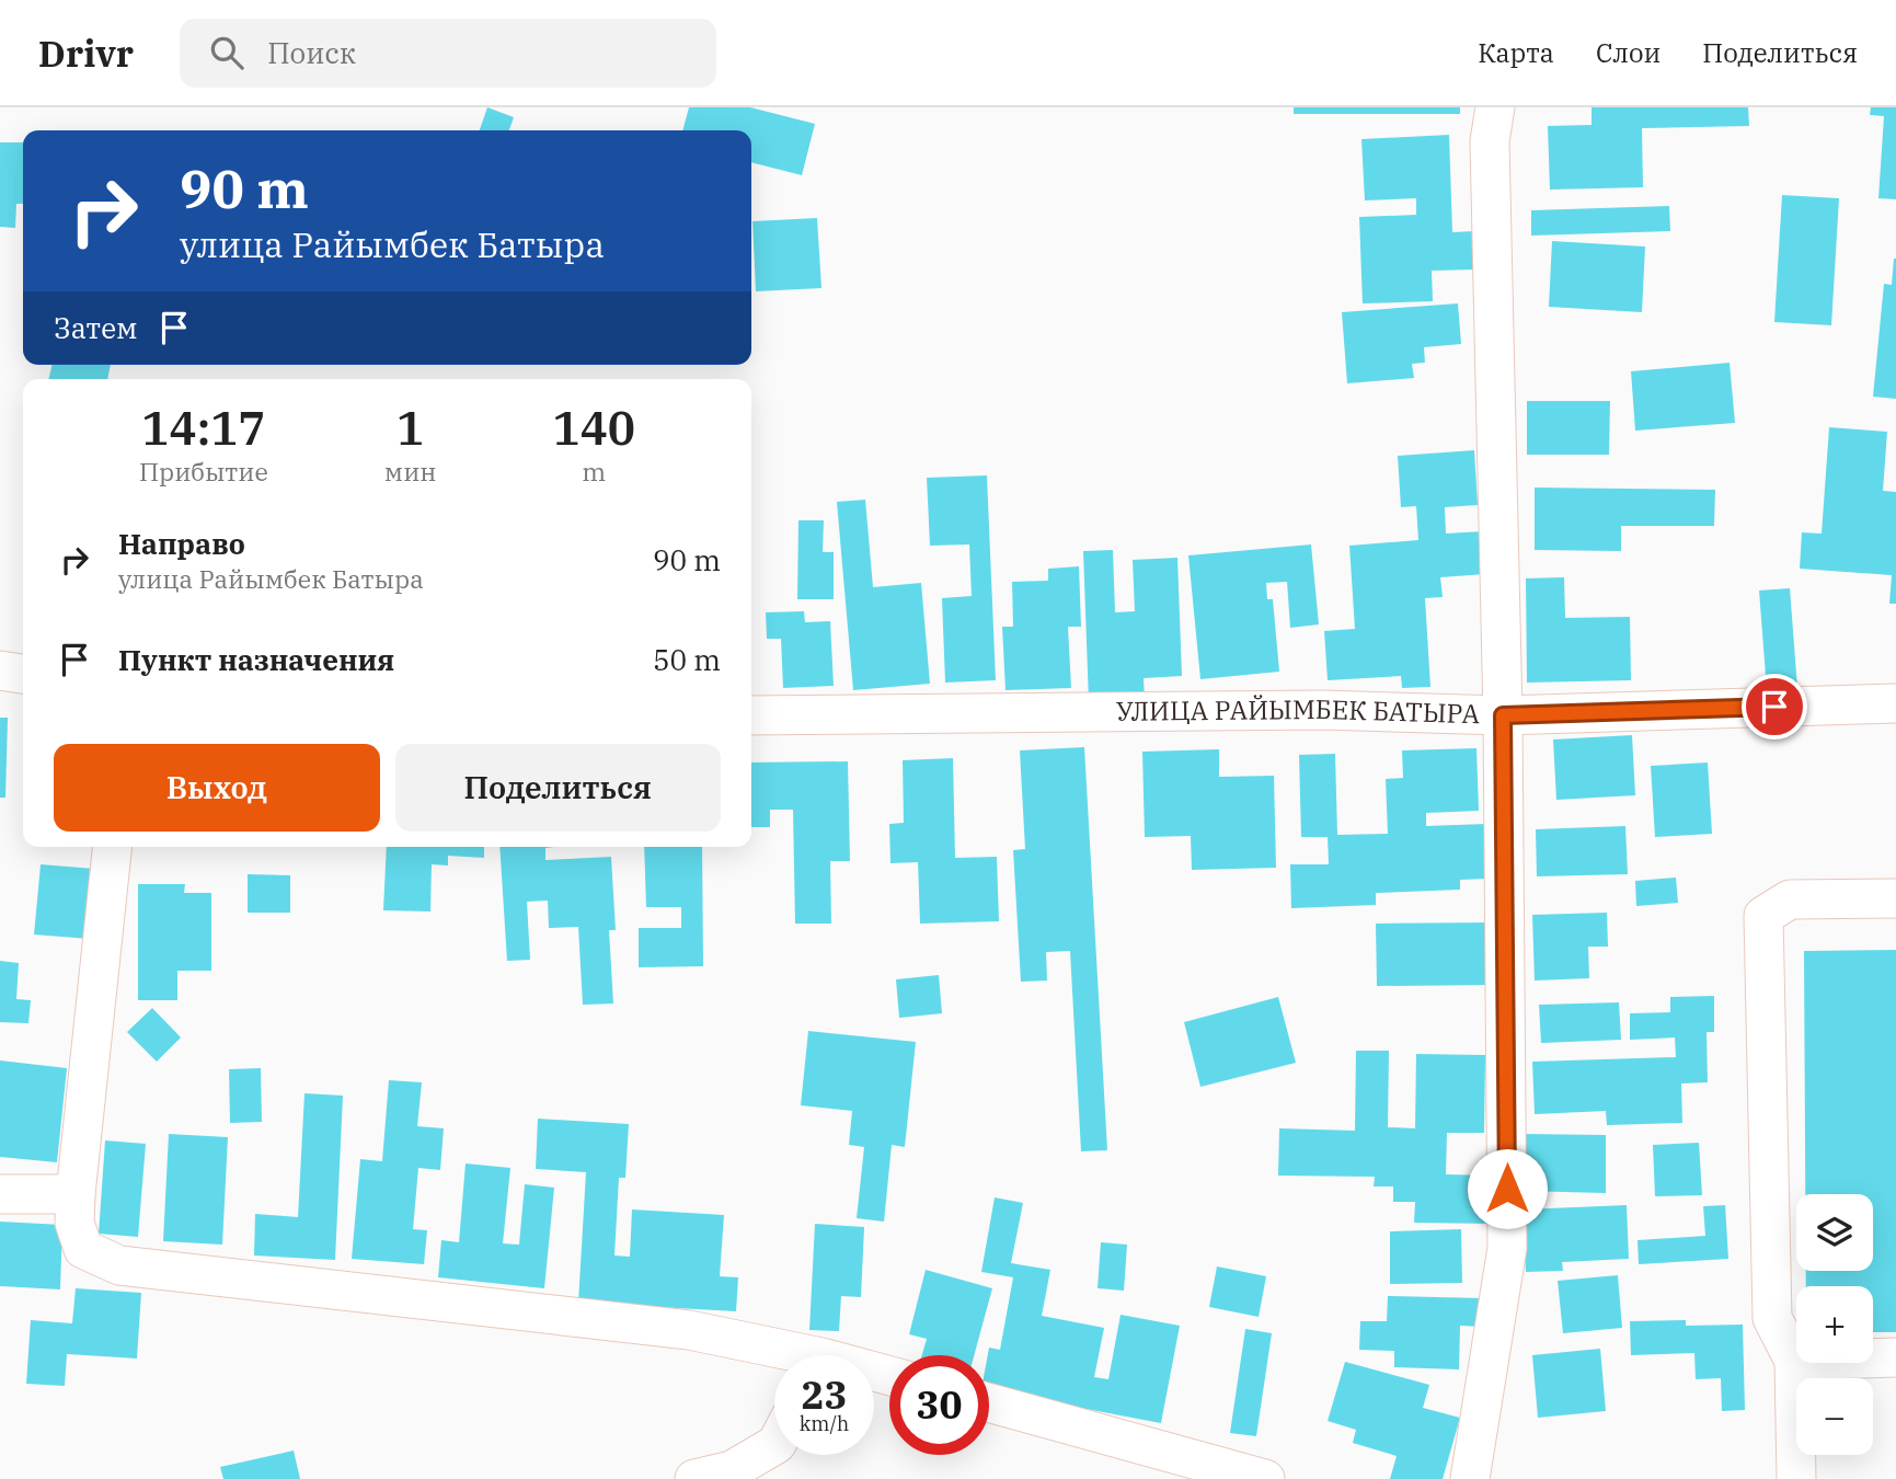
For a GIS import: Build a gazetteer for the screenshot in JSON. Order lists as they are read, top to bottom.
{
  "streets": {
    "street": ["УЛИЦА РАЙЫМБЕК БАТЫРА"]
  },
  "page": {
    "header": "Drivr",
    "search": "Поиск",
    "nav": ["Карта", "Слои", "Поделиться"],
    "turn": ["90 m", "улица Райымбек Батыра"],
    "then": "Затем",
    "eta": [
      "14:17",
      "Прибытие",
      "1",
      "мин",
      "140",
      "m"
    ],
    "list": [
      {
        "name": "Направо",
        "note": "улица Райымбек Батыра",
        "value": "90 m"
      },
      {
        "name": "Пункт назначения",
        "value": "50 m"
      }
    ],
    "buttons": ["Выход", "Поделиться"],
    "map_buttons": ["+", "−"],
    "speed": "23 km/h",
    "limit": "30"
  }
}
